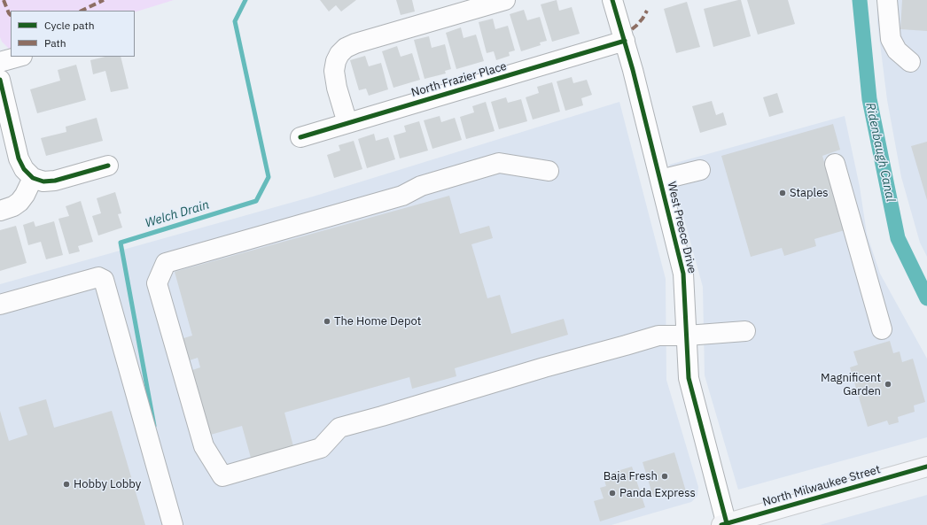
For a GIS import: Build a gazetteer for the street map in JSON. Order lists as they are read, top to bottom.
{
  "streets": {
    "main road": ["North Milwaukee Street"],
    "street": ["North Frazier Place", "West Preece Drive"]
  },
  "crossings": [
    ["North Frazier Place", "West Preece Drive"],
    ["West Preece Drive", "North Milwaukee Street"]
  ],
  "water": ["Ridenbaugh Canal", "Welch Drain"],
  "places": [
    "Staples",
    "The Home Depot",
    "Magnificent Garden",
    "Baja Fresh",
    "Hobby Lobby",
    "Panda Express"
  ],
  "legend": ["Cycle path", "Path"]
}
